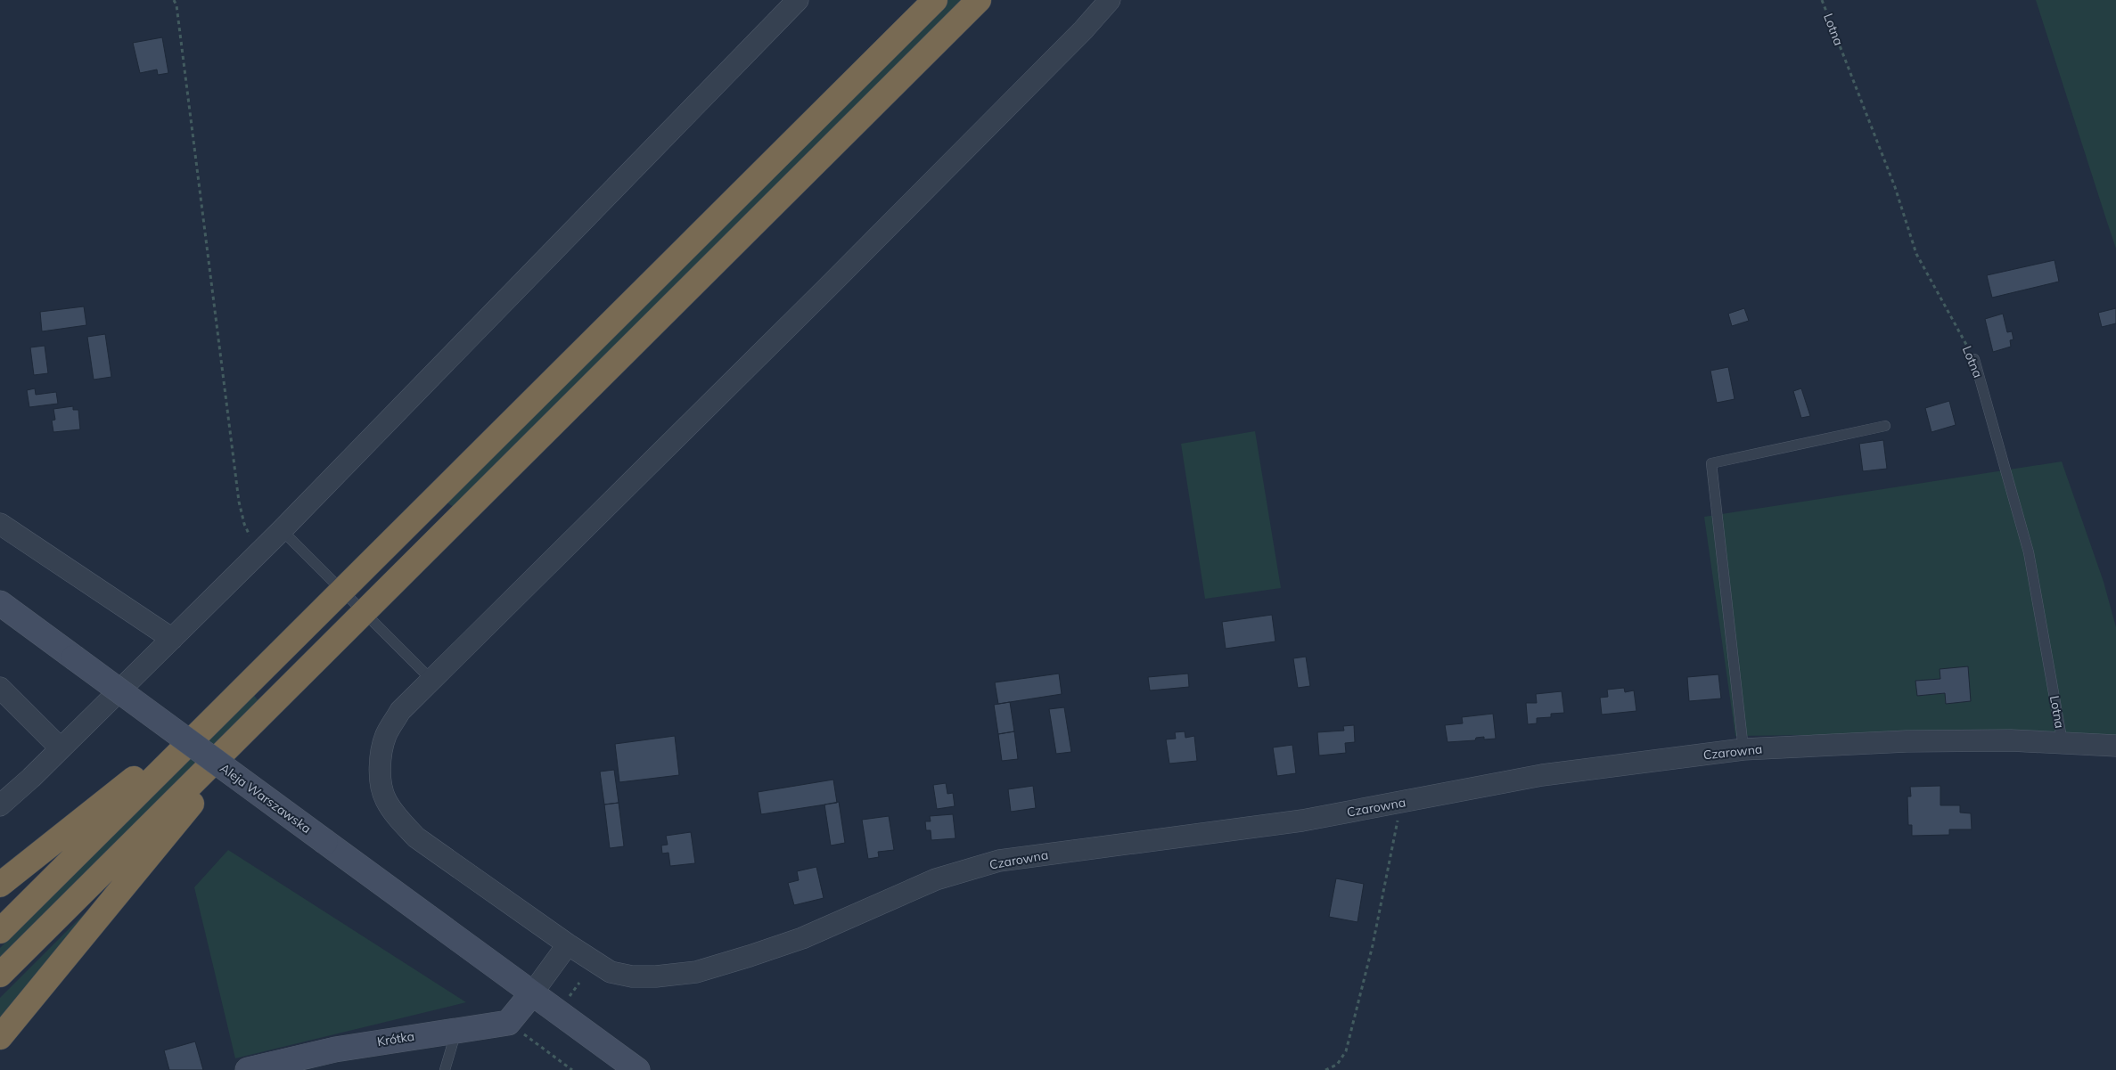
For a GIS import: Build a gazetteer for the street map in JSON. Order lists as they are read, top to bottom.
{
  "streets": {
    "street": ["Czarowna", "Aleja Warszawska", "Krótka"],
    "lane": ["Lotna"]
  },
  "crossings": [
    ["Lotna", "Czarowna"]
  ]
}
